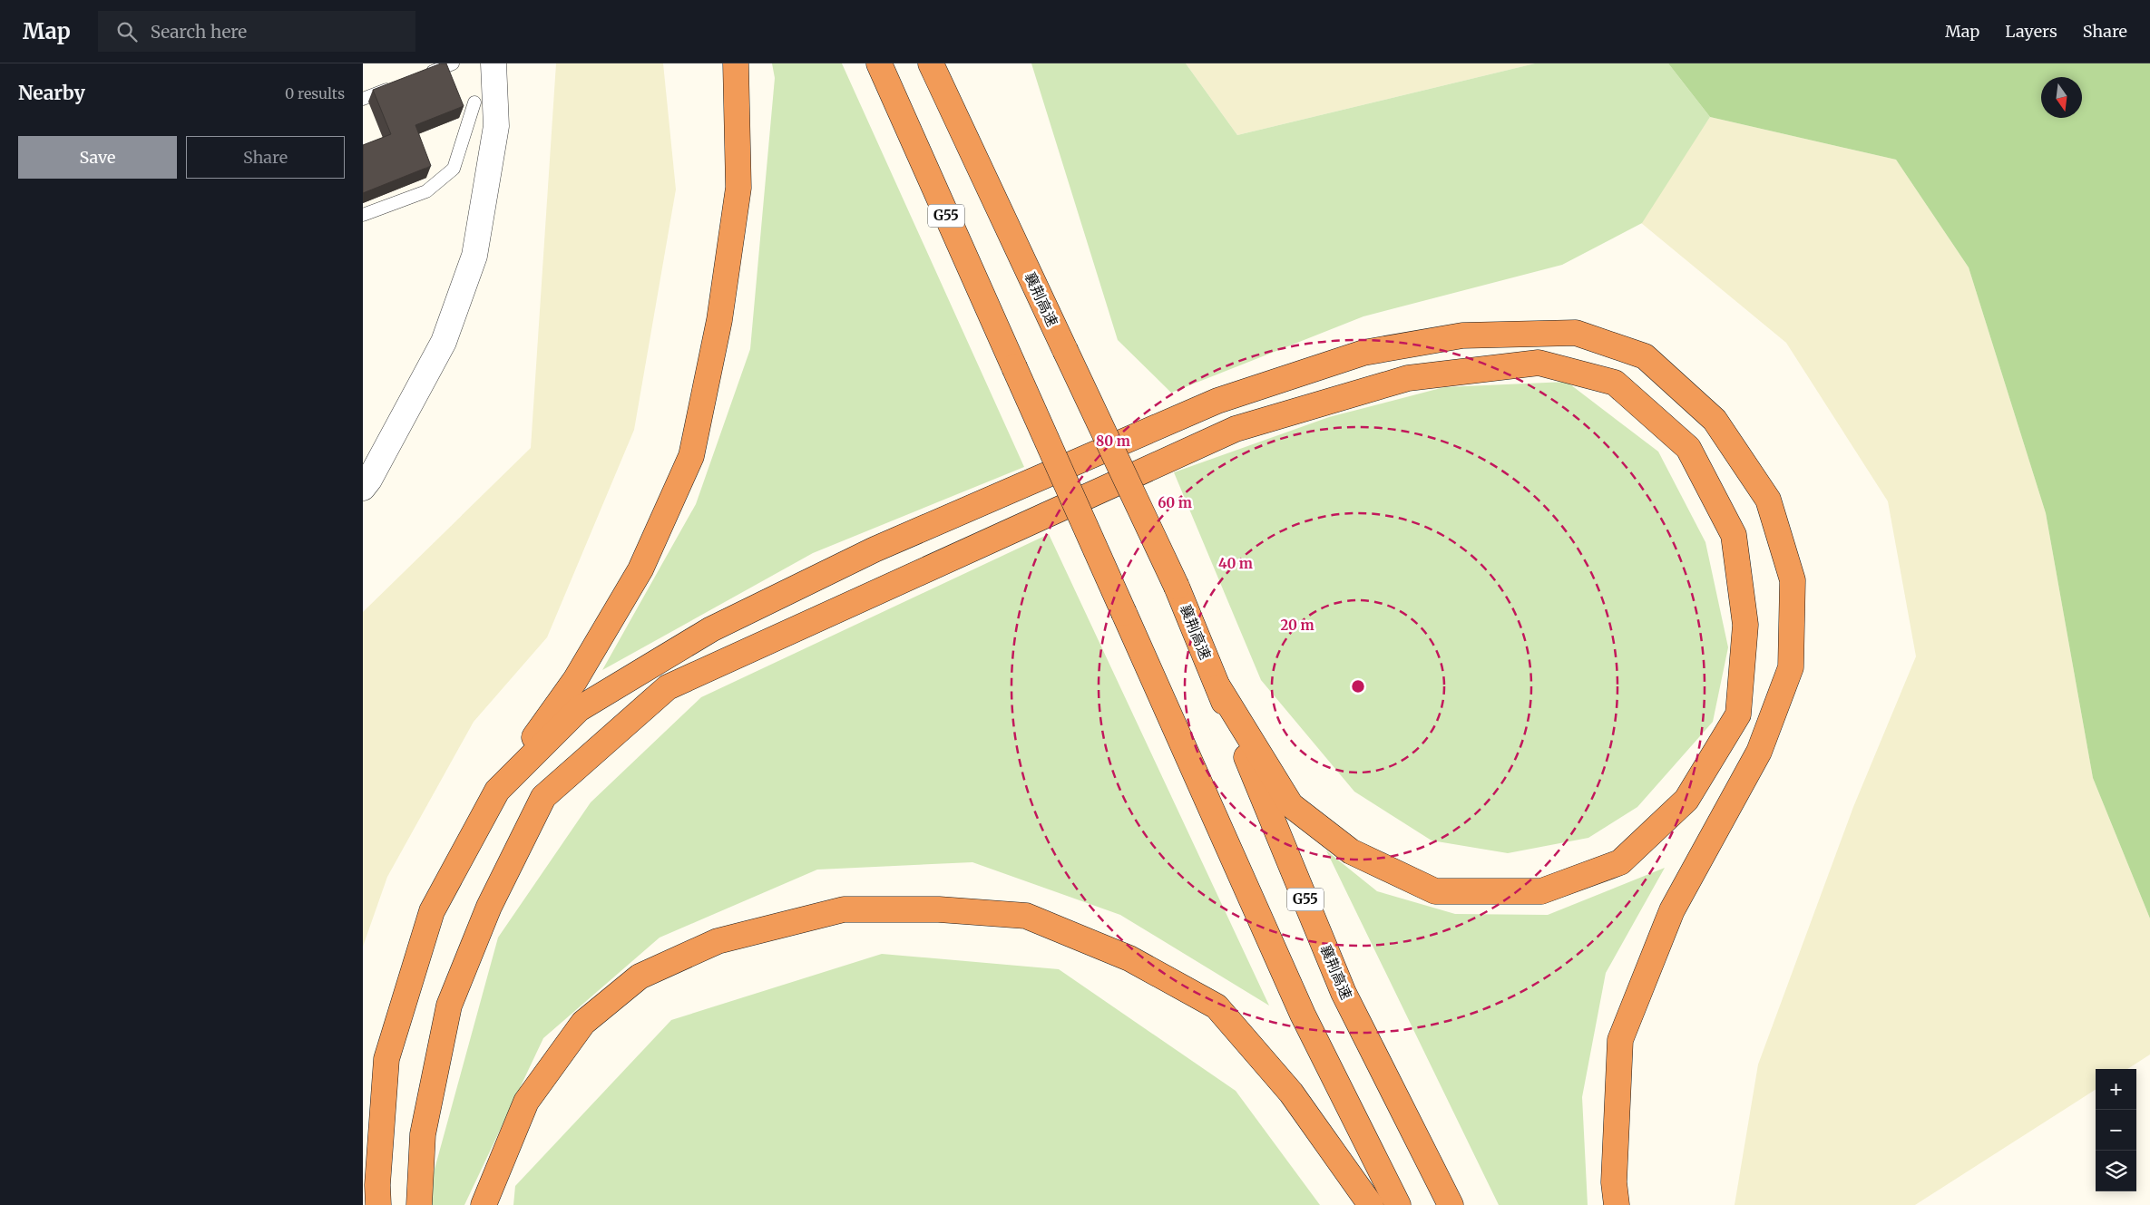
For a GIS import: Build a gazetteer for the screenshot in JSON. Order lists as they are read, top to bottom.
{
  "streets": {
    "highway": ["G55", "襄荆高速"]
  },
  "north": "bottom",
  "page": {
    "header": "Map",
    "search": "Search here",
    "nav": ["Map", "Layers", "Share"],
    "heading": ["Nearby", "0 results"],
    "buttons": ["Save", "Share"],
    "map_buttons": ["+", "−"]
  },
  "rings": [
    "80 m",
    "60 m",
    "40 m",
    "20 m"
  ]
}
